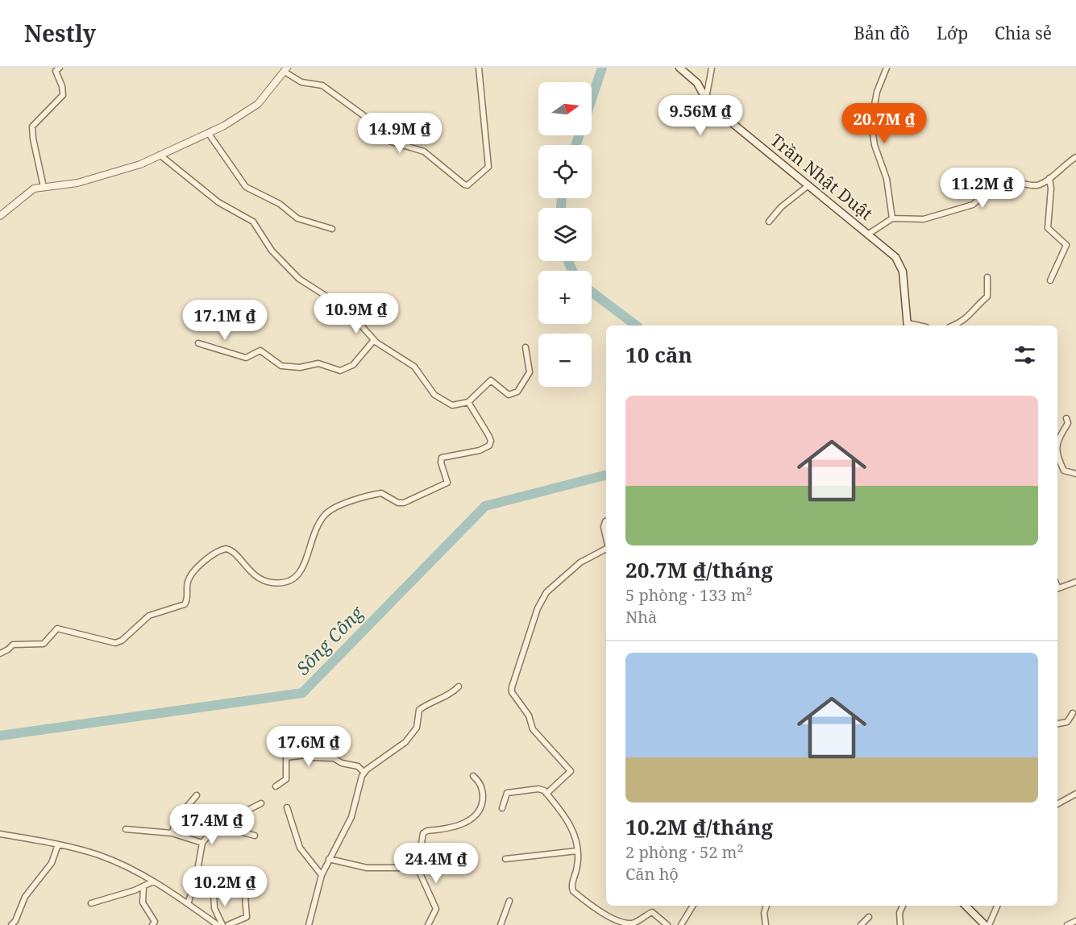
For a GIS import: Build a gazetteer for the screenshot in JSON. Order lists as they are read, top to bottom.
{
  "streets": {
    "main road": ["Trần Nhật Duật"]
  },
  "water": ["Sông Công"],
  "north": "right",
  "page": {
    "header": "Nestly",
    "nav": ["Bản đồ", "Lớp", "Chia sẻ"],
    "map_buttons": ["+", "−"],
    "price": [
      "9.56M ₫",
      "20.7M ₫",
      "14.9M ₫",
      "11.2M ₫",
      "10.9M ₫",
      "17.1M ₫",
      "17.6M ₫",
      "17.4M ₫",
      "24.4M ₫",
      "10.2M ₫"
    ],
    "heading": "10 căn",
    "list": [
      {
        "name": "20.7M ₫/tháng",
        "note": "5 phòng · 133 m² · Nhà"
      },
      {
        "name": "10.2M ₫/tháng",
        "note": "2 phòng · 52 m² · Căn hộ"
      }
    ]
  }
}
